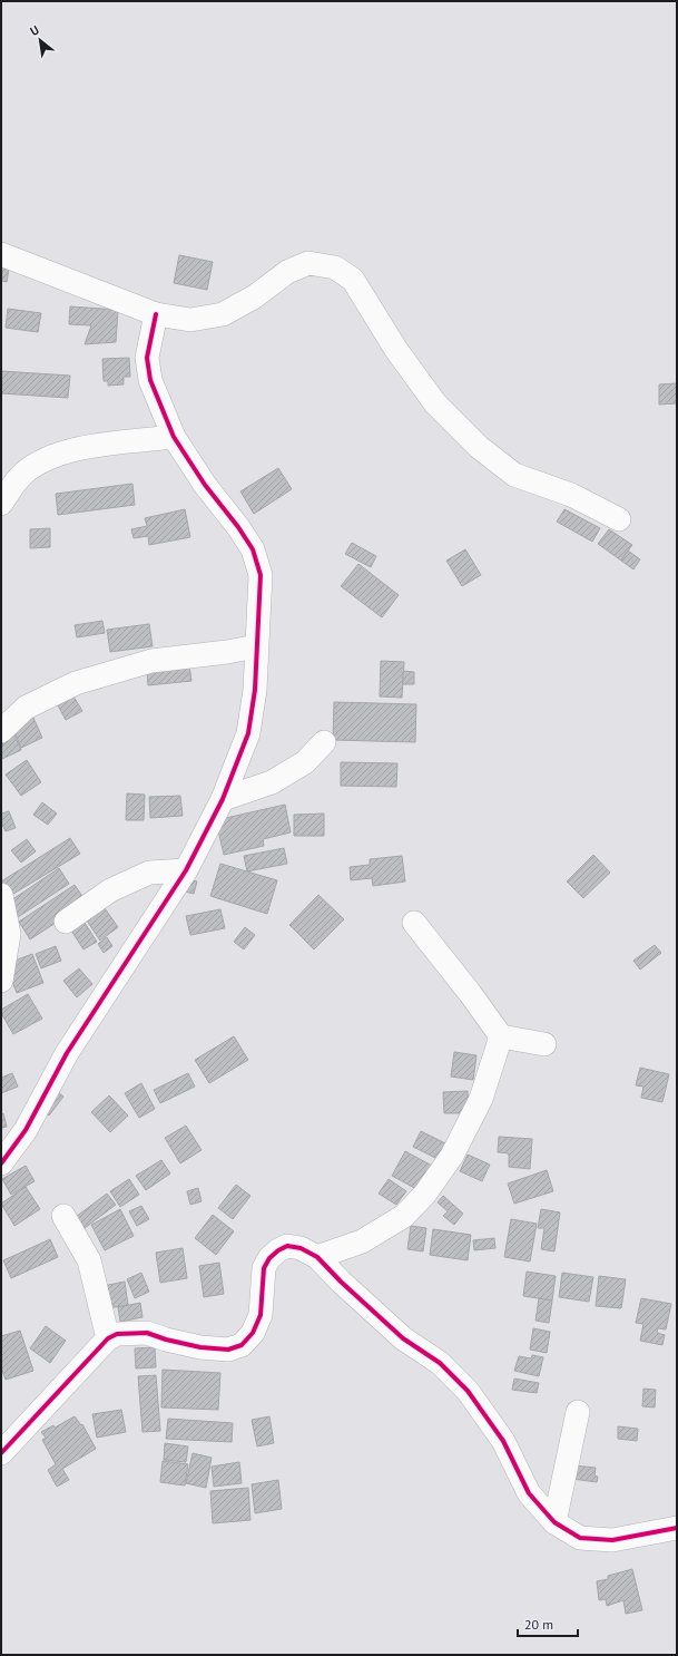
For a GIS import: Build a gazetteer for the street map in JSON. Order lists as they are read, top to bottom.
{
  "scale_bar": "20 m",
  "north": "top left"
}
